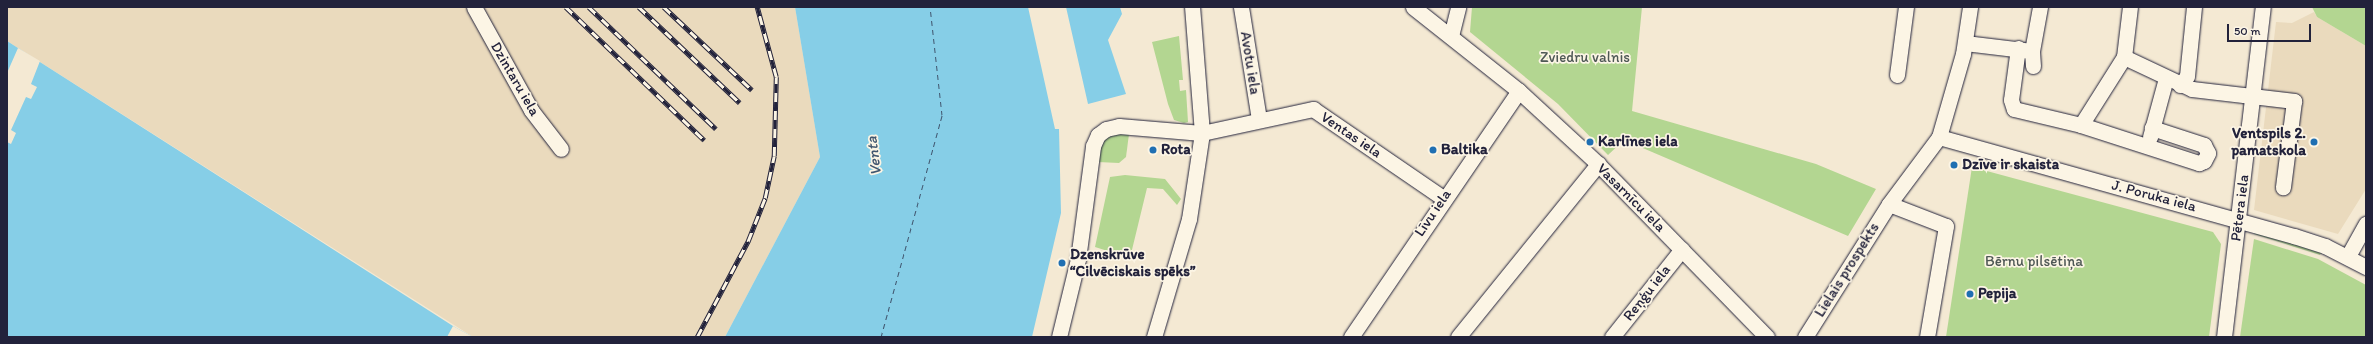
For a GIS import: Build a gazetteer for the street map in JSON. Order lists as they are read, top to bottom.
{
  "streets": {
    "street": [
      "Avotu iela",
      "Dzintaru iela",
      "Ventas iela",
      "J. Poruka iela",
      "Vasarnīcu iela",
      "Pētera iela",
      "Līvu iela",
      "Lielais prospekts",
      "Reņģu iela"
    ]
  },
  "crossings": [
    ["Avotu iela", "Ventas iela"],
    ["Ventas iela", "Līvu iela"],
    ["J. Poruka iela", "Pētera iela"],
    ["J. Poruka iela", "Lielais prospekts"],
    ["Vasarnīcu iela", "Līvu iela"],
    ["Vasarnīcu iela", "Reņģu iela"]
  ],
  "water": ["Venta"],
  "parks": ["Zviedru valnis", "Bērnu pilsētiņa"],
  "places": [
    "Karlīnes iela",
    "Ventspils 2. pamatskola",
    "Rota",
    "Baltika",
    "Dzīve ir skaista",
    "Dzenskrūve “Cilvēciskais spēks”",
    "Pepija"
  ],
  "scale_bar": "50 m"
}
